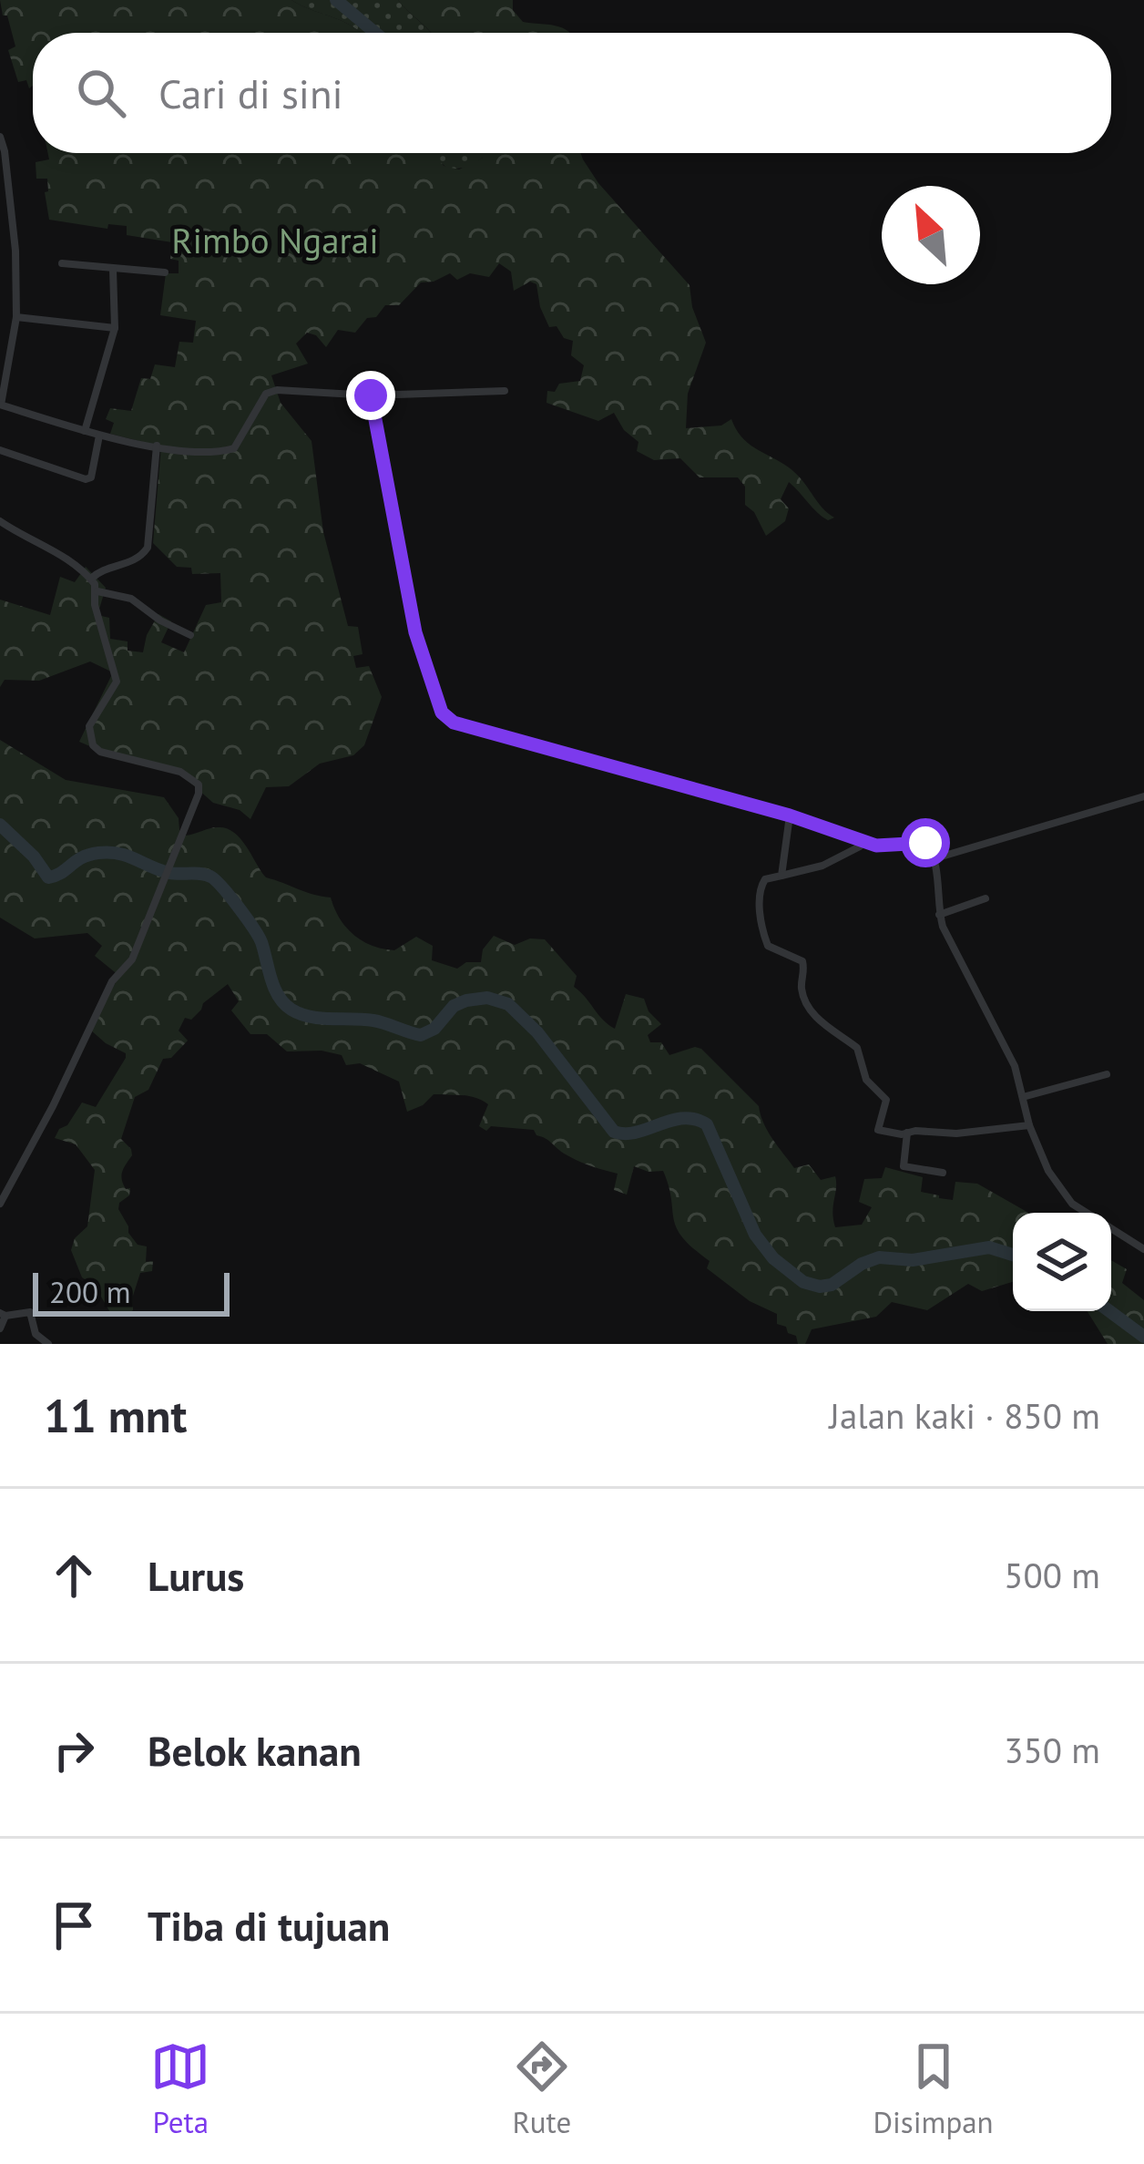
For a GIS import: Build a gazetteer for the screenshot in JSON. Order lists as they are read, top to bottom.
{
  "parks": ["Rimbo Ngarai"],
  "scale_bar": "200 m",
  "north": "top left",
  "page": {
    "search": "Cari di sini",
    "scale": "200 m",
    "heading": ["11 mnt", "Jalan kaki · 850 m"],
    "list": [
      ["Lurus", "500 m"],
      ["Belok kanan", "350 m"],
      "Tiba di tujuan"
    ],
    "nav": ["Peta", "Rute", "Disimpan"]
  }
}
